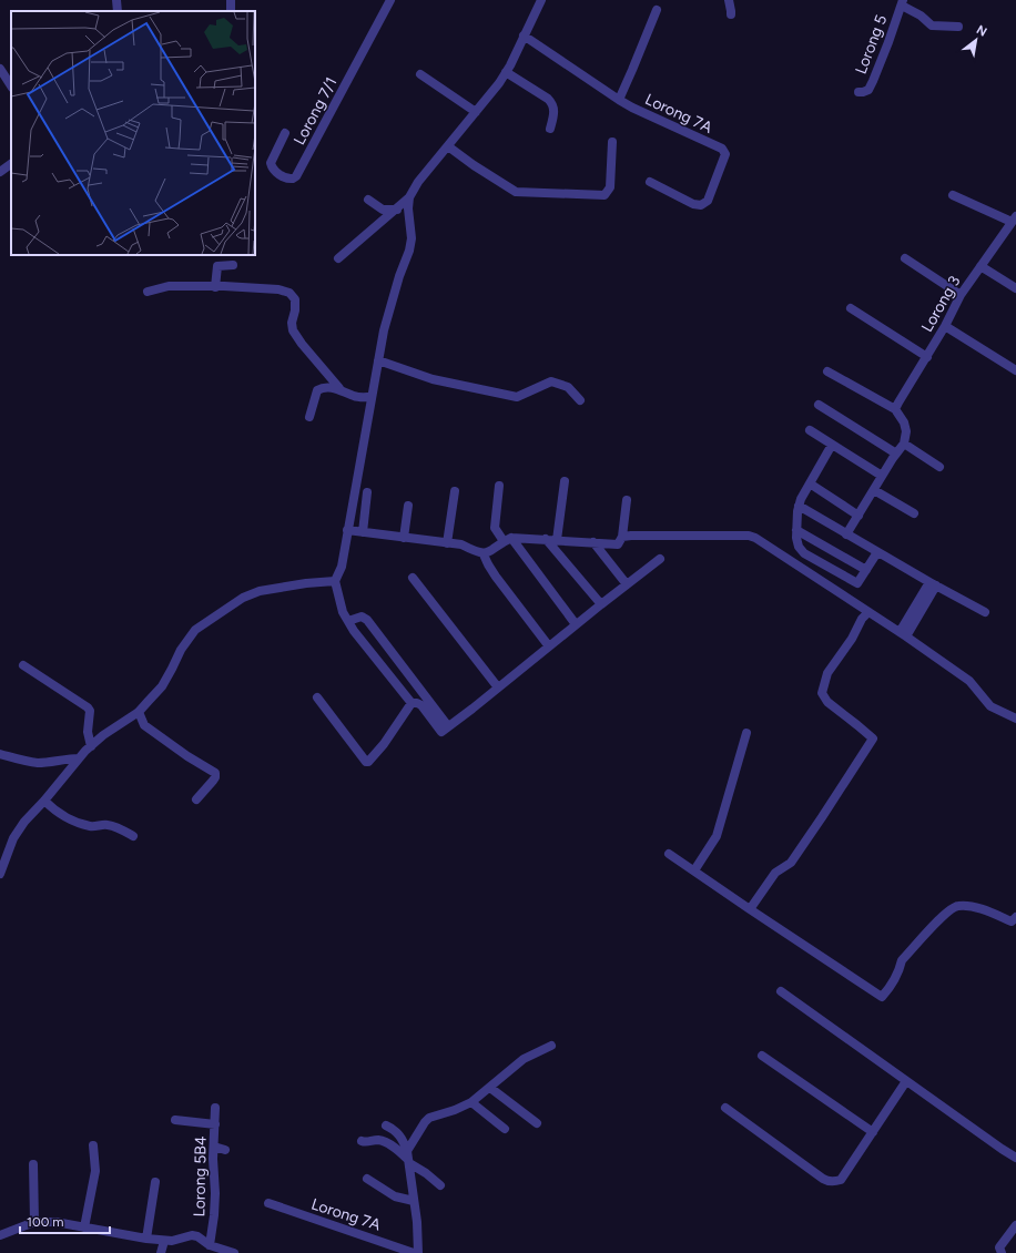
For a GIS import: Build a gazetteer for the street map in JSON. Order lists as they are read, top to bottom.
{
  "streets": {
    "street": [
      "Lorong 5",
      "Lorong 7/1",
      "Lorong 7A",
      "Lorong 3",
      "Lorong 5B4"
    ]
  },
  "scale_bar": "100 m",
  "north": "top right"
}
